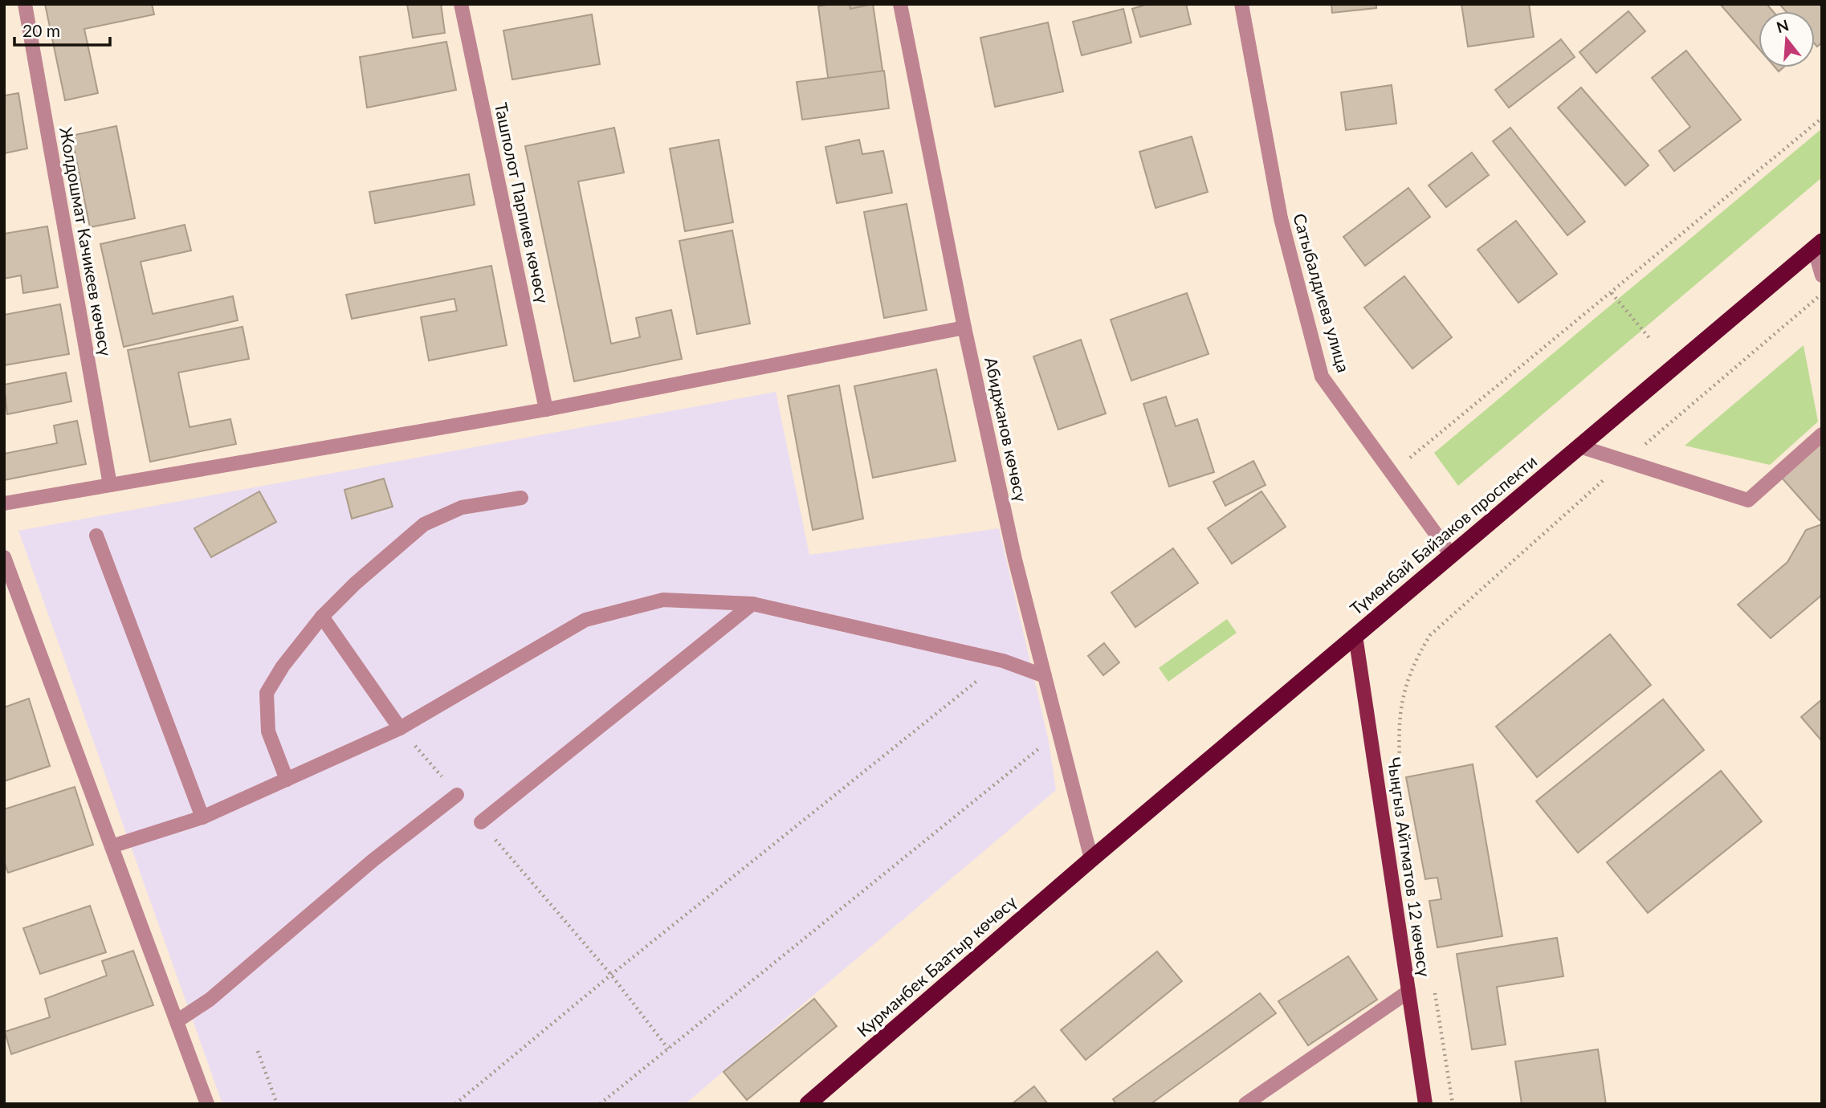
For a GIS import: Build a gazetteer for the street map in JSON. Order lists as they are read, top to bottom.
{
  "streets": {
    "highway": ["Түмөнбай Байзаков проспекти", "Курманбек Баатыр көчөсү"],
    "main road": ["Чыңгыз Айтматов 12 көчөсү"],
    "street": [
      "Ташполот Парпиев көчөсү",
      "Жолдошмат Качикеев көчөсү",
      "Сатыбалдиева улица",
      "Абиджанов көчөсү"
    ]
  },
  "crossings": [
    ["Сатыбалдиева улица", "Түмөнбай Байзаков проспекти"],
    ["Абиджанов көчөсү", "Түмөнбай Байзаков проспекти"],
    ["Абиджанов көчөсү", "Курманбек Баатыр көчөсү"],
    ["Түмөнбай Байзаков проспекти", "Чыңгыз Айтматов 12 көчөсү"],
    ["Түмөнбай Байзаков проспекти", "Курманбек Баатыр көчөсү"]
  ],
  "scale_bar": "20 m",
  "north": "top"
}
